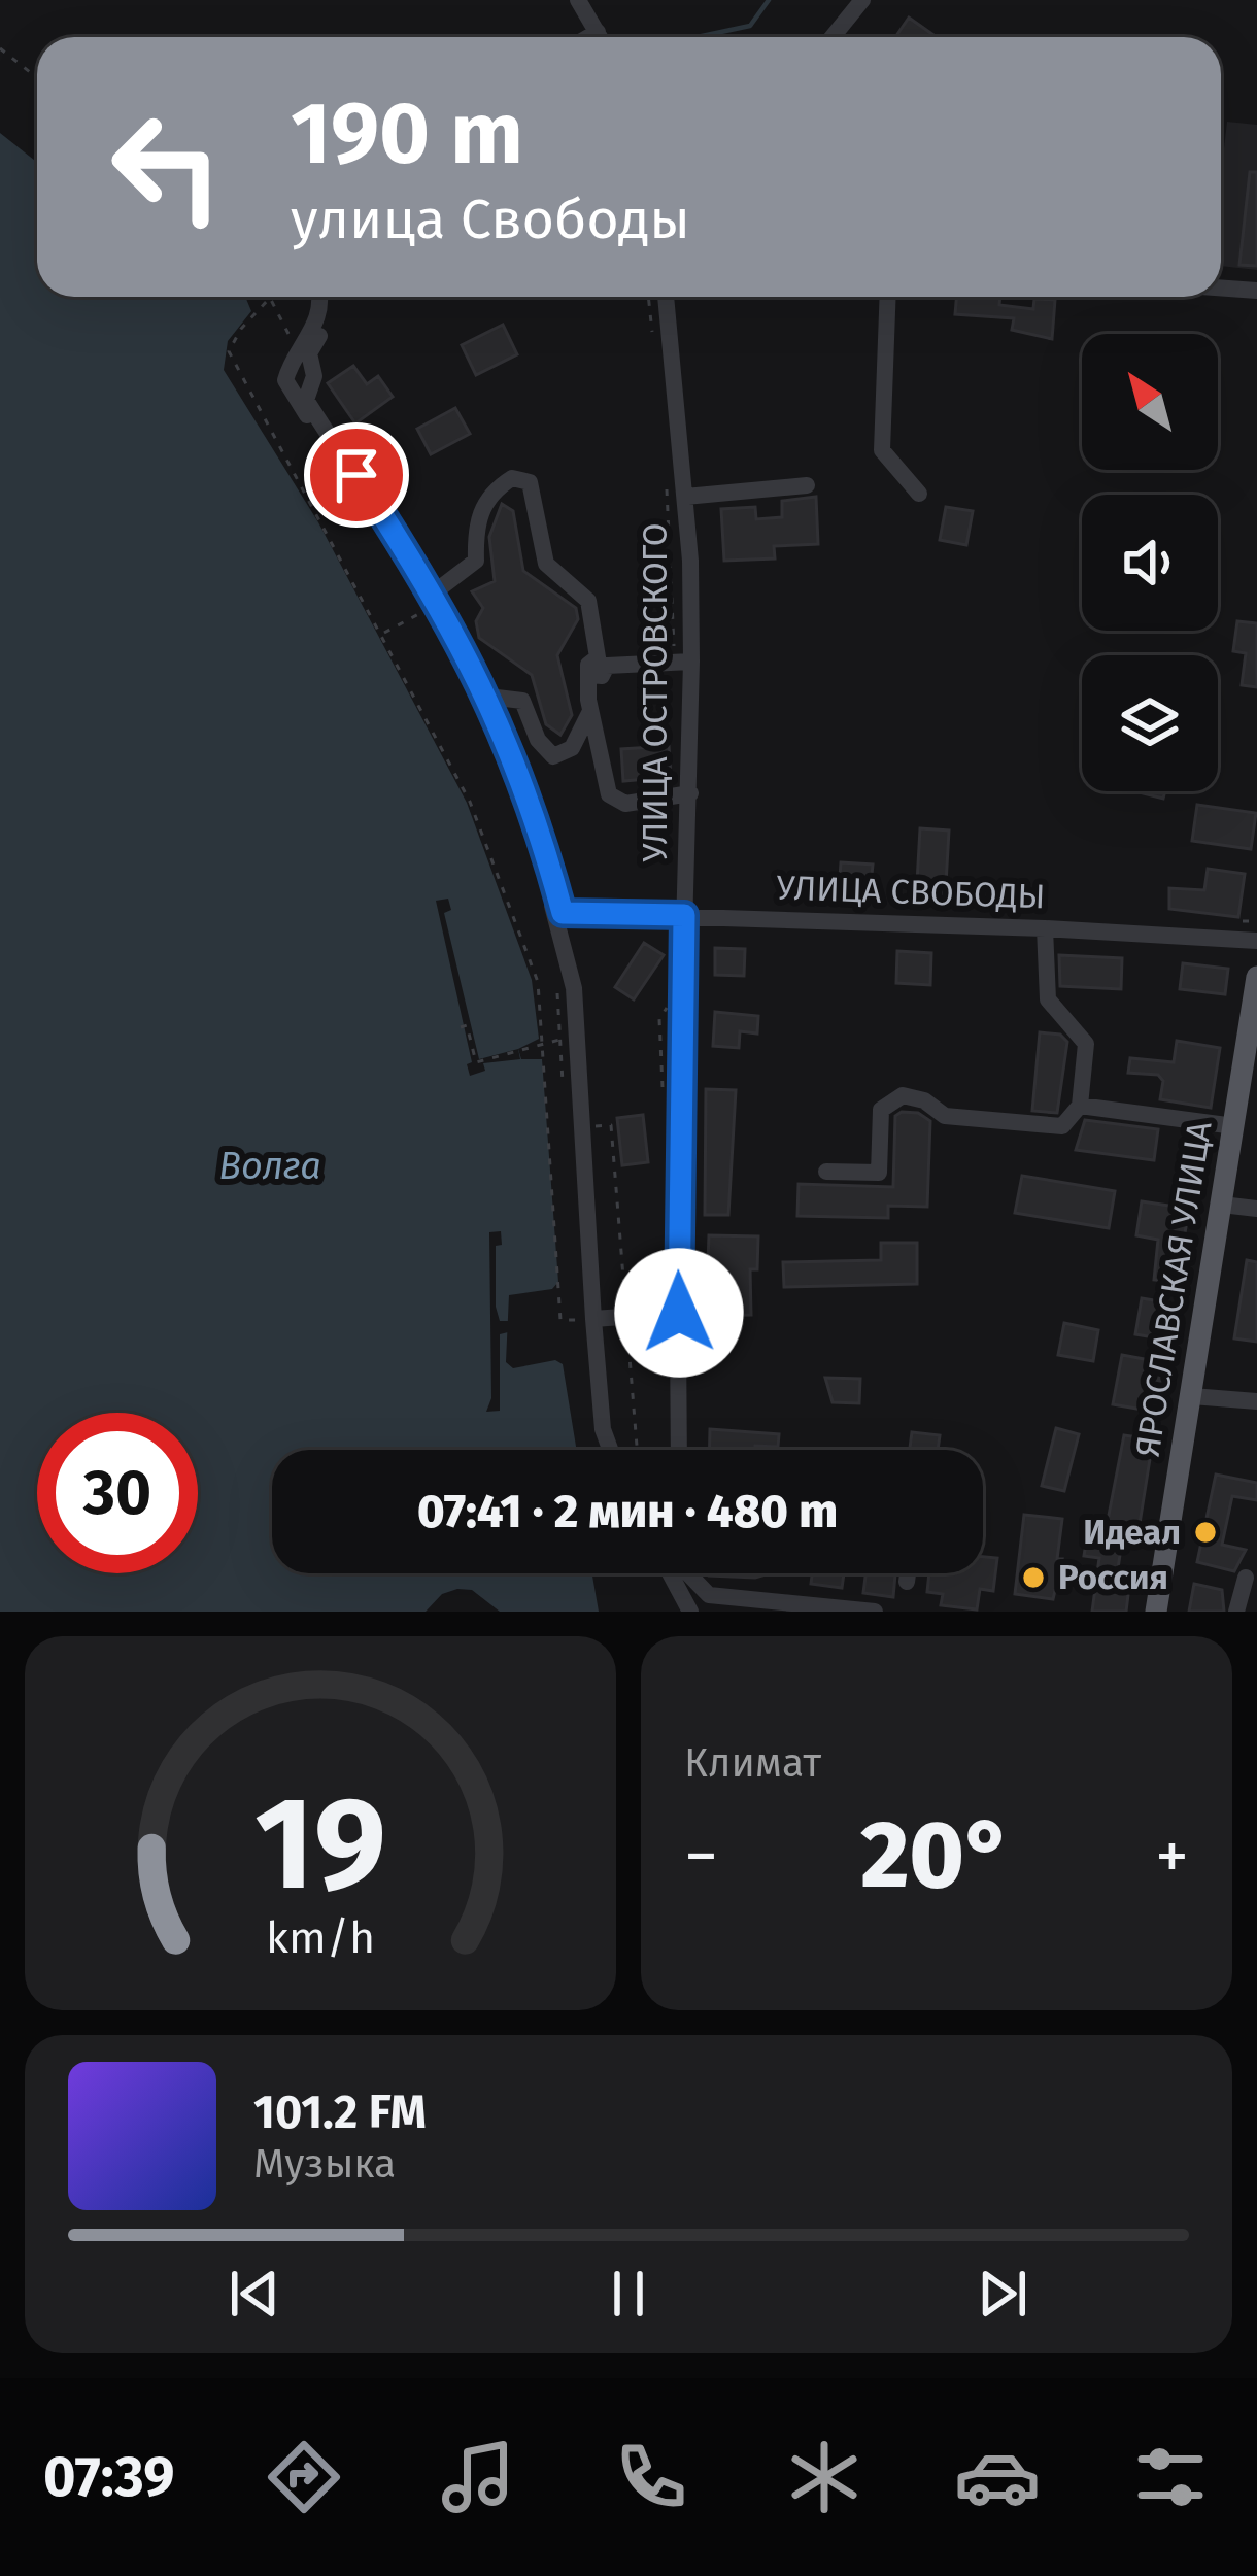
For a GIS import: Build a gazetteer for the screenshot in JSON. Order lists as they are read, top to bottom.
{
  "streets": {
    "main road": ["ЯРОСЛАВСКАЯ УЛИЦА"],
    "street": ["УЛИЦА ОСТРОВСКОГО", "УЛИЦА СВОБОДЫ"]
  },
  "crossings": [
    ["УЛИЦА ОСТРОВСКОГО", "УЛИЦА СВОБОДЫ"]
  ],
  "water": ["Волга"],
  "places": ["Идеал", "Россия"],
  "north": "top left",
  "page": {
    "turn": ["190 m", "улица Свободы"],
    "limit": "30",
    "trip": "07:41 · 2 мин · 480 m",
    "tile": "Климат",
    "heat": ["−", "20°", "+"],
    "song": ["101.2 FM", "Музыка"],
    "tabs": "07:39",
    "gauge": ["19", "km/h"]
  }
}
